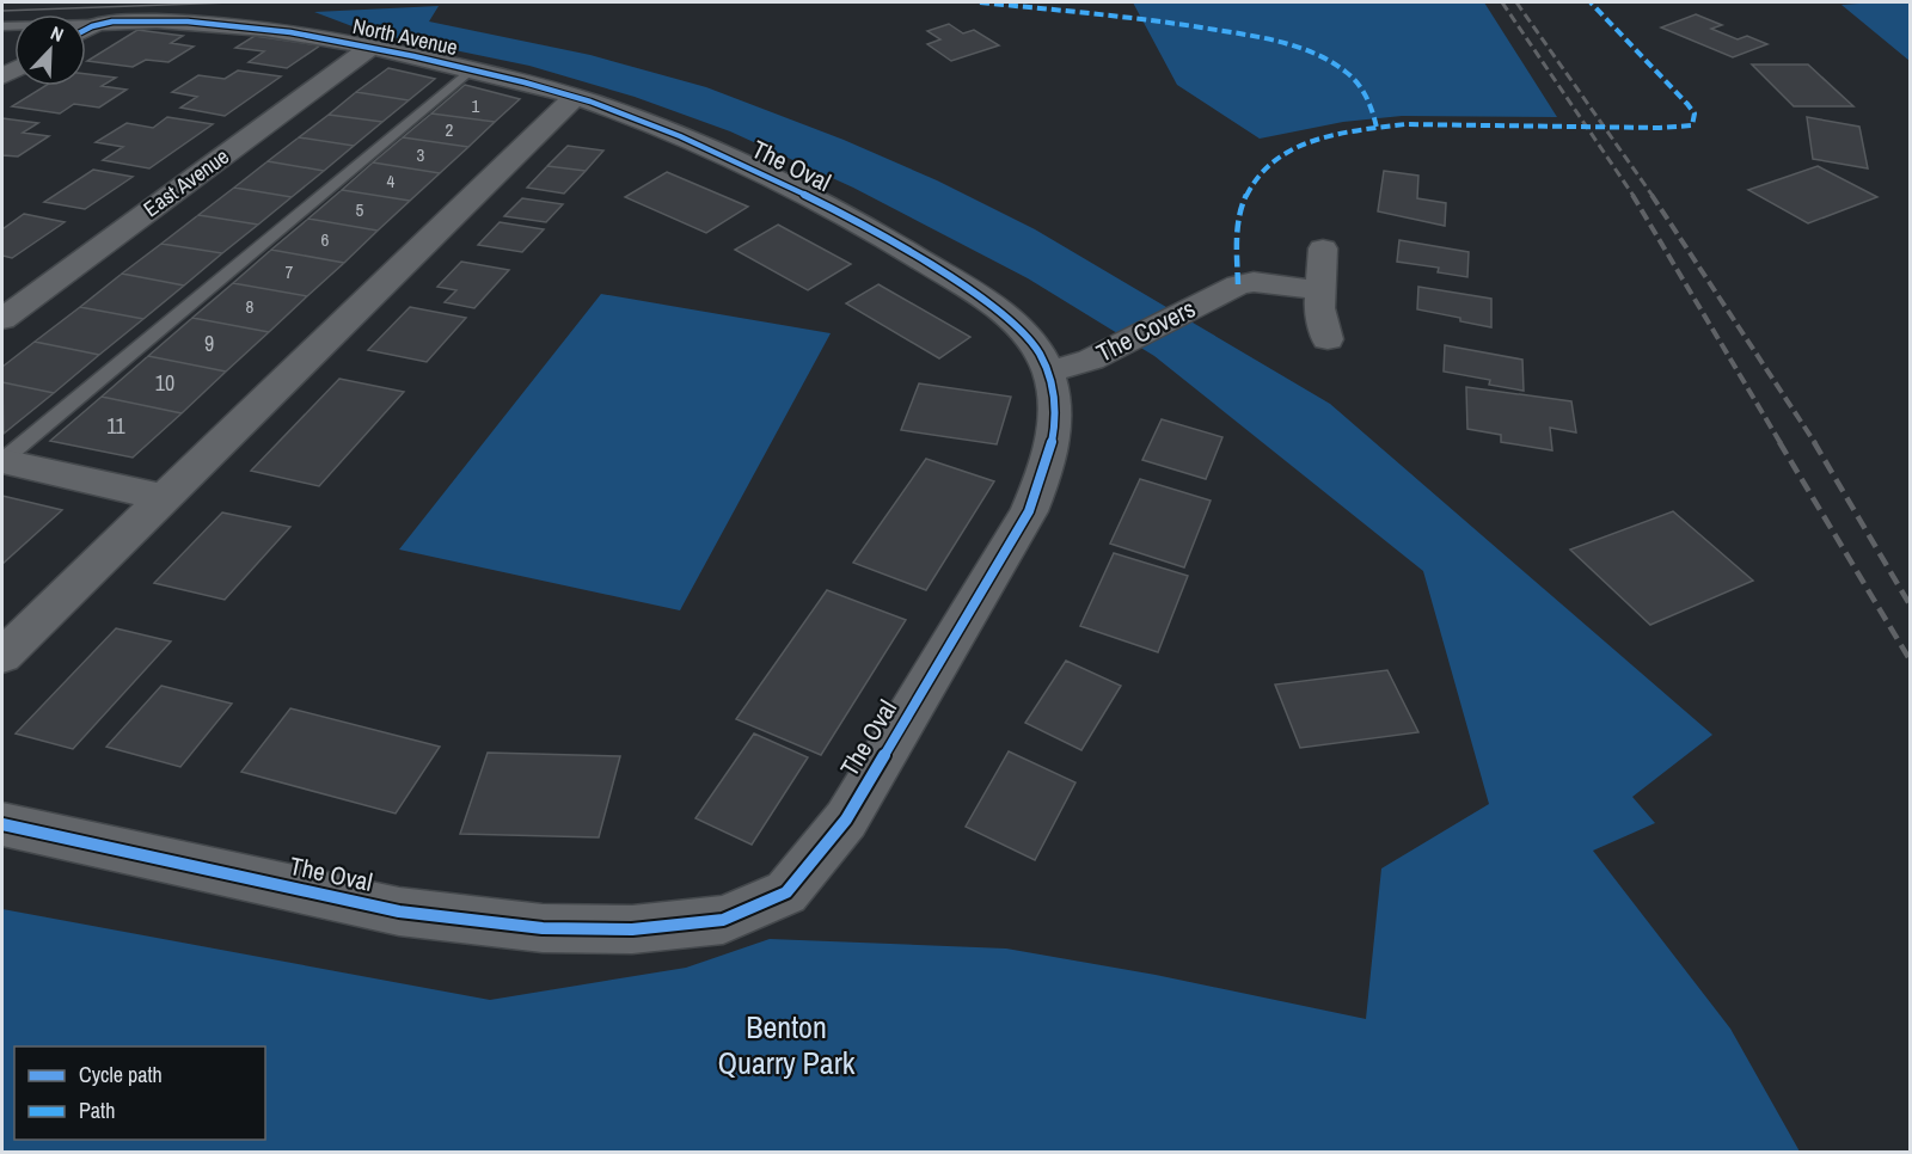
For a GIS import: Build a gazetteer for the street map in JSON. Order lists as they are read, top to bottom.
{
  "streets": {
    "street": [
      "North Avenue",
      "The Oval",
      "East Avenue",
      "The Covers"
    ]
  },
  "crossings": [
    ["North Avenue", "The Oval"],
    ["North Avenue", "East Avenue"],
    ["The Oval", "The Covers"]
  ],
  "parks": ["Benton Quarry Park"],
  "house_numbers": [
    "1",
    "2",
    "3",
    "4",
    "5",
    "6",
    "7",
    "8",
    "9",
    "10",
    "11"
  ],
  "legend": ["Cycle path", "Path"],
  "north": "top right"
}
